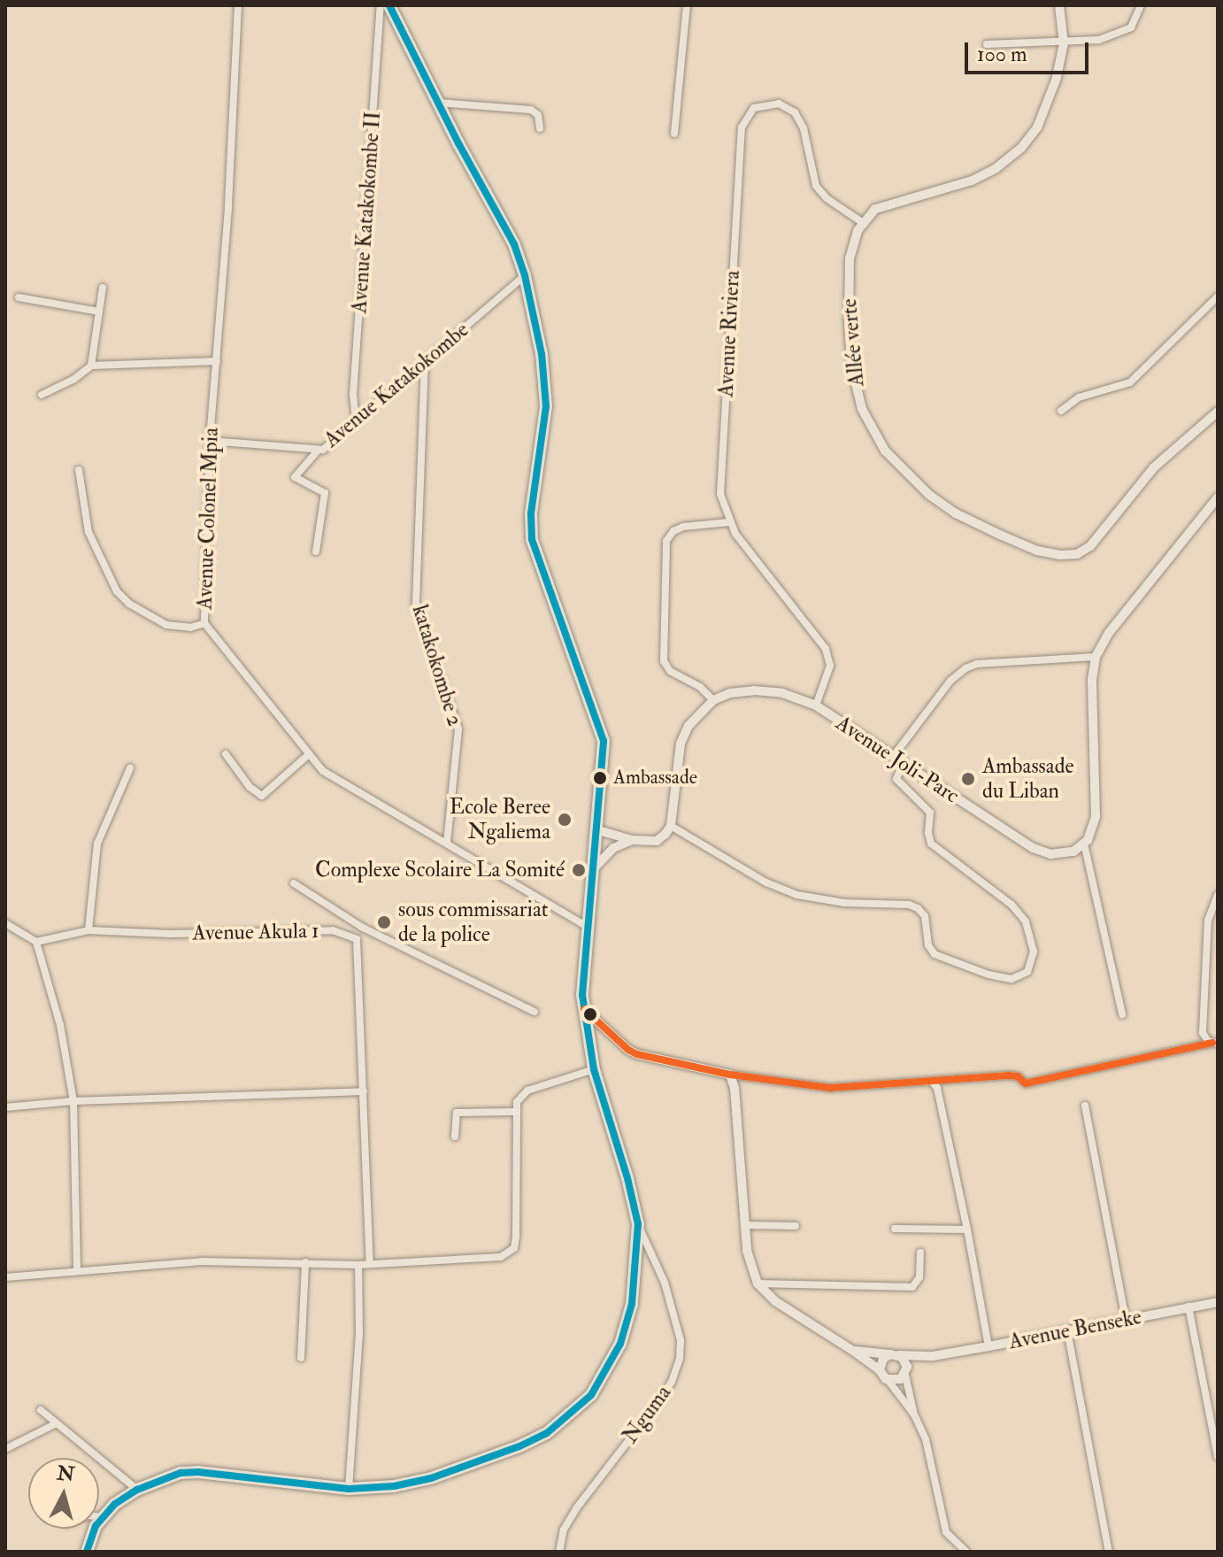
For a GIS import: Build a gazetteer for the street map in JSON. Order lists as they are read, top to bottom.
{
  "streets": {
    "street": [
      "Avenue Katakokombe II",
      "Avenue Riviera",
      "Allée verte",
      "Avenue Katakokombe",
      "Avenue Colonel Mpia",
      "katakokombe 2",
      "Avenue Joli-Parc",
      "Avenue Akula 1",
      "Avenue Benseke",
      "Nguma"
    ]
  },
  "crossings": [
    ["Avenue Katakokombe II", "Avenue Katakokombe"],
    ["Avenue Riviera", "Allée verte"],
    ["Avenue Riviera", "Avenue Joli-Parc"],
    ["Avenue Katakokombe", "Avenue Colonel Mpia"],
    ["Avenue Katakokombe", "katakokombe 2"],
    ["Avenue Colonel Mpia", "katakokombe 2"]
  ],
  "places": [
    "Ambassade",
    "Ambassade du Liban",
    "Ecole Beree Ngaliema",
    "Complexe Scolaire La Somité",
    "sous commissariat de la police"
  ],
  "scale_bar": "100 m",
  "north": "top"
}
